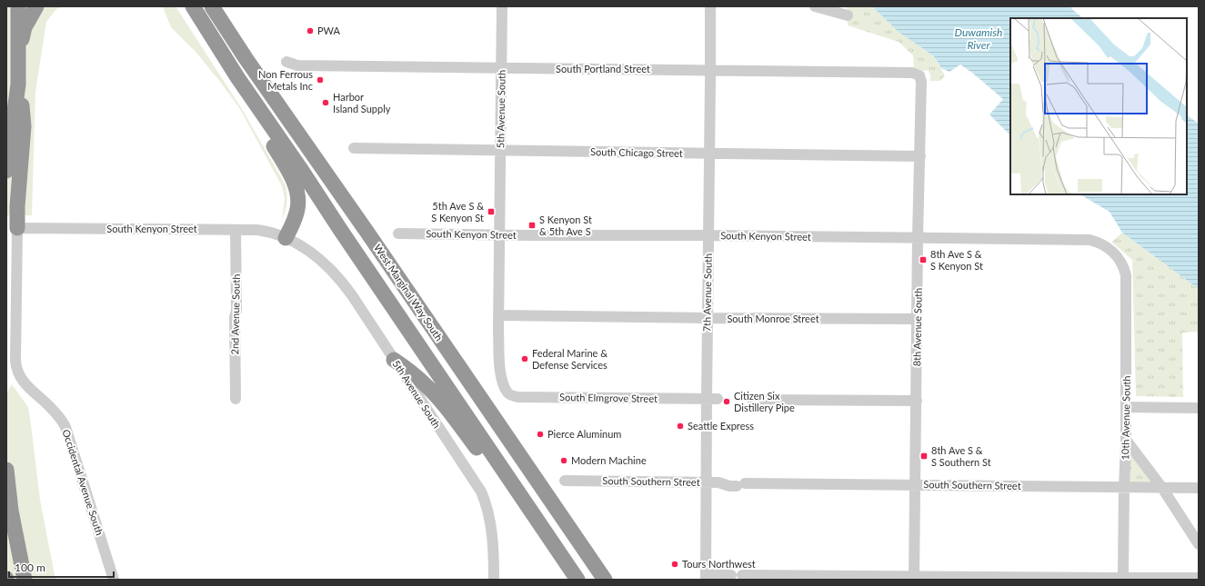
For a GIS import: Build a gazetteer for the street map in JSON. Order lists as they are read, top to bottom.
{
  "streets": {
    "highway": ["West Marginal Way South"],
    "street": [
      "South Portland Street",
      "5th Avenue South",
      "South Chicago Street",
      "South Kenyon Street",
      "7th Avenue South",
      "2nd Avenue South",
      "South Monroe Street",
      "8th Avenue South",
      "South Elmgrove Street",
      "10th Avenue South",
      "South Southern Street",
      "Occidental Avenue South"
    ]
  },
  "crossings": [
    ["South Portland Street", "5th Avenue South"],
    ["South Portland Street", "7th Avenue South"],
    ["South Portland Street", "8th Avenue South"],
    ["5th Avenue South", "South Chicago Street"],
    ["5th Avenue South", "South Kenyon Street"],
    ["5th Avenue South", "South Monroe Street"],
    ["5th Avenue South", "South Elmgrove Street"],
    ["South Chicago Street", "7th Avenue South"],
    ["South Chicago Street", "8th Avenue South"],
    ["South Kenyon Street", "7th Avenue South"],
    ["South Kenyon Street", "2nd Avenue South"],
    ["South Kenyon Street", "8th Avenue South"],
    ["South Kenyon Street", "10th Avenue South"],
    ["South Kenyon Street", "Occidental Avenue South"],
    ["7th Avenue South", "South Monroe Street"],
    ["7th Avenue South", "South Elmgrove Street"],
    ["7th Avenue South", "South Southern Street"],
    ["South Monroe Street", "8th Avenue South"],
    ["8th Avenue South", "South Southern Street"],
    ["10th Avenue South", "South Southern Street"]
  ],
  "water": ["Duwamish River"],
  "places": {
    "other": [
      "PWA",
      "Non Ferrous Metals Inc",
      "Harbor Island Supply",
      "Federal Marine & Defense Services",
      "Citizen Six Distillery Pipe",
      "Seattle Express",
      "Pierce Aluminum",
      "Modern Machine",
      "Tours Northwest"
    ],
    "transit": [
      "5th Ave S & S Kenyon St",
      "S Kenyon St & 5th Ave S",
      "8th Ave S & S Kenyon St",
      "8th Ave S & S Southern St"
    ]
  },
  "scale_bar": "100 m"
}
